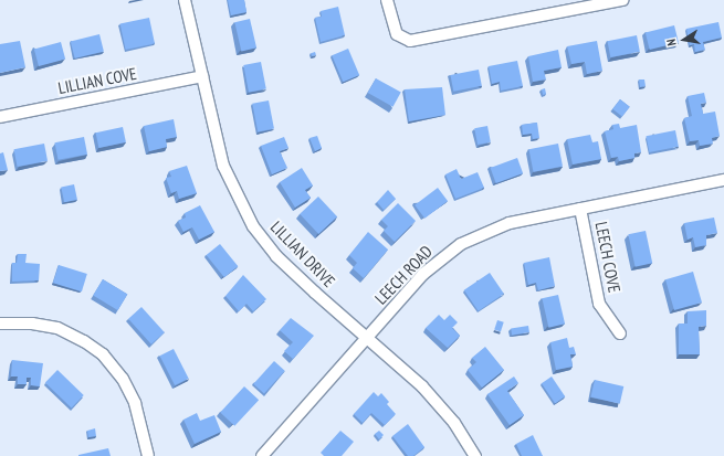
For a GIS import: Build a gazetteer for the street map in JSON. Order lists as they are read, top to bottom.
{
  "streets": {
    "street": [
      "LILLIAN COVE",
      "LILLIAN DRIVE",
      "LEECH COVE",
      "LEECH ROAD"
    ]
  },
  "crossings": [
    ["LILLIAN COVE", "LILLIAN DRIVE"],
    ["LILLIAN DRIVE", "LEECH ROAD"],
    ["LEECH COVE", "LEECH ROAD"]
  ],
  "north": "left"
}
